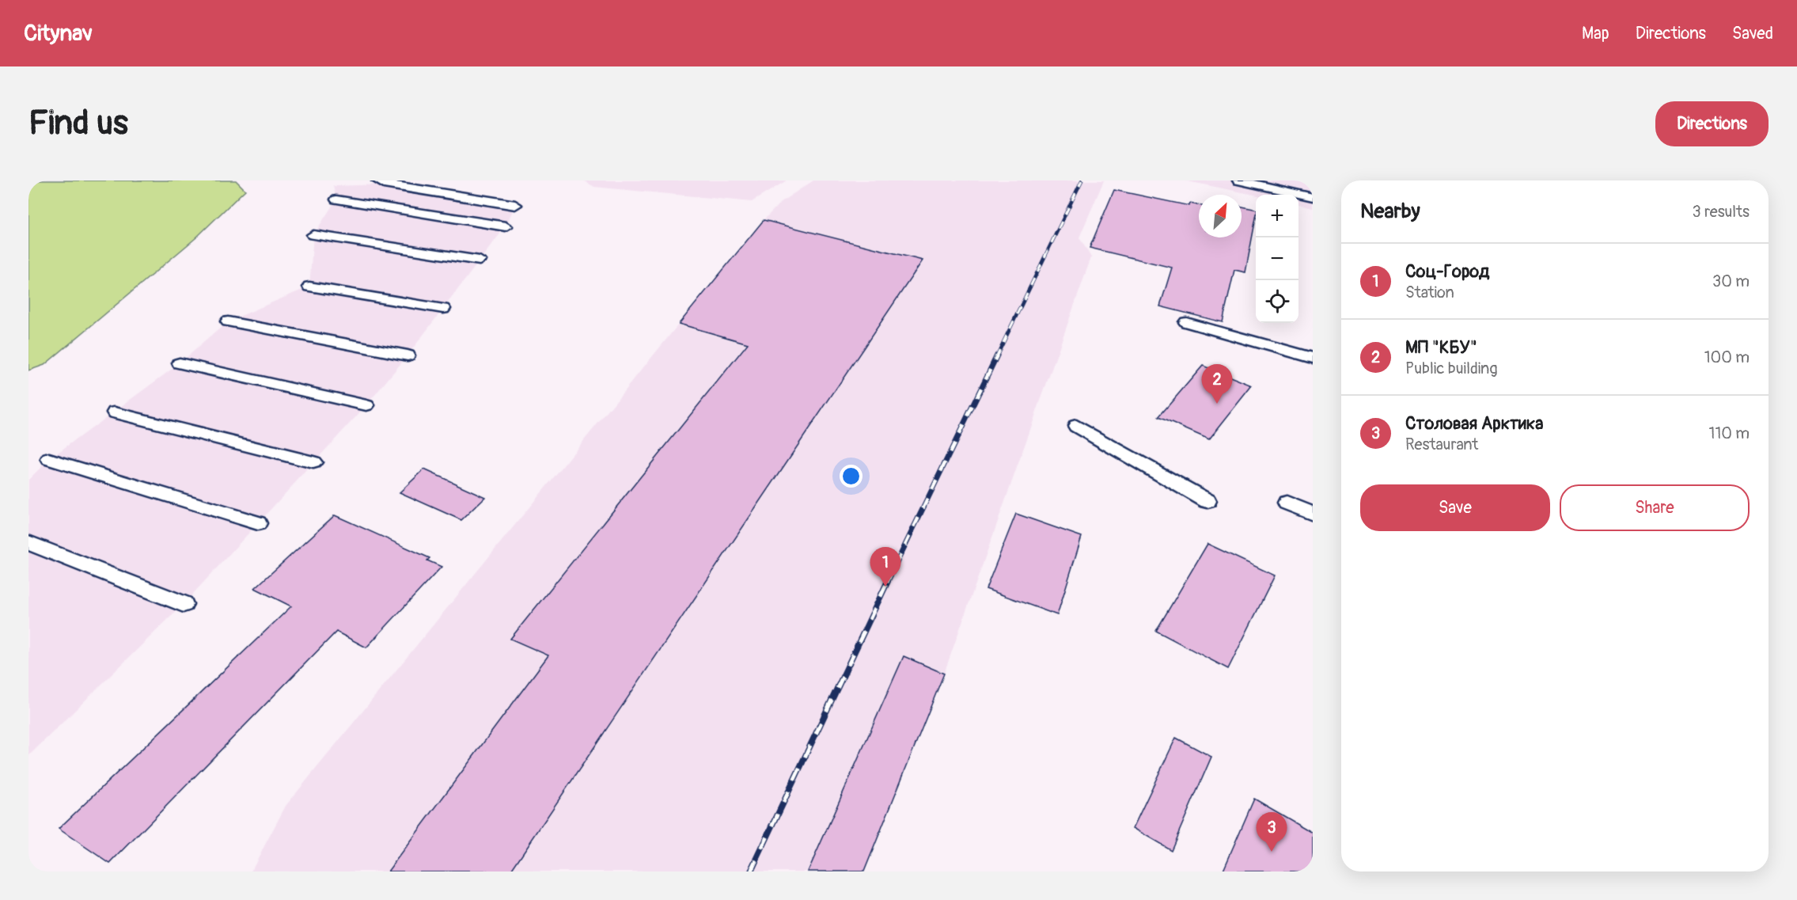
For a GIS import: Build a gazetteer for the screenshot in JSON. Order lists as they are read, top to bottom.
{
  "north": "top right",
  "page": {
    "header": "Citynav",
    "nav": ["Map", "Directions", "Saved"],
    "buttons": [
      "Directions",
      ["Save", "Share"]
    ],
    "title": "Find us",
    "heading": ["Nearby", "3 results"],
    "map_buttons": ["+", "−"],
    "list": [
      {
        "mark": "1",
        "name": "Соц-Город",
        "note": "Station",
        "value": "30 m"
      },
      {
        "mark": "2",
        "name": "МП \"КБУ\"",
        "note": "Public building",
        "value": "100 m"
      },
      {
        "mark": "3",
        "name": "Столовая Арктика",
        "note": "Restaurant",
        "value": "110 m"
      }
    ],
    "pins": ["2", "1", "3"]
  }
}
